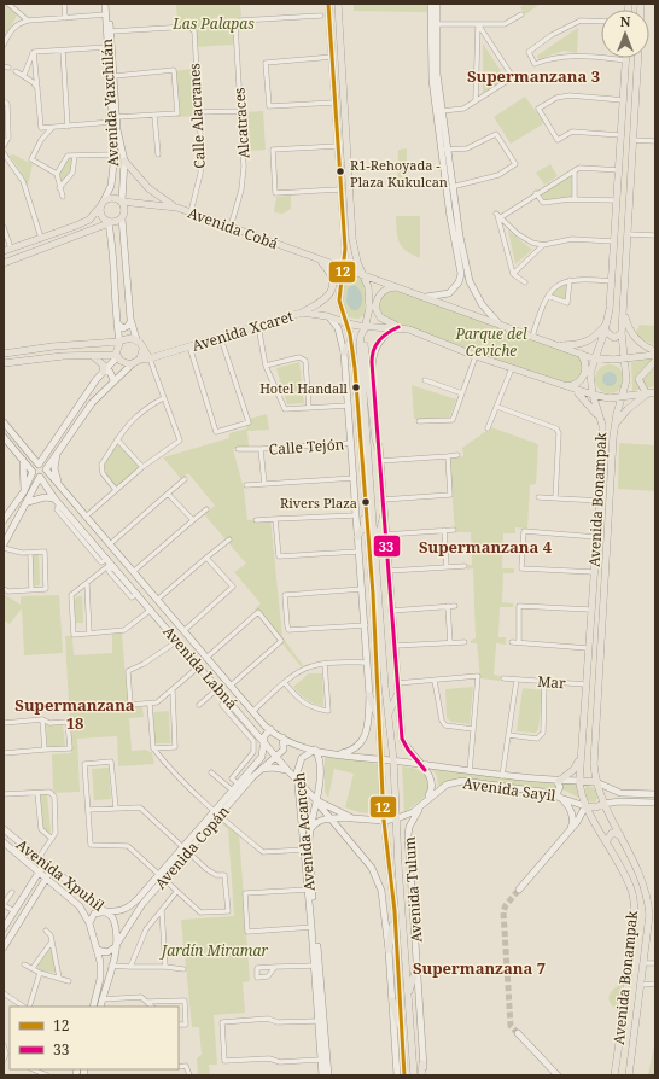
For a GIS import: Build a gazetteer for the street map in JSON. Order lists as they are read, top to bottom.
{
  "streets": {
    "main road": [
      "Avenida Cobá",
      "Avenida Xcaret",
      "Avenida Bonampak",
      "Avenida Tulum"
    ],
    "street": [
      "Avenida Yaxchilán",
      "Calle Alacranes",
      "Alcatraces",
      "Calle Tejón",
      "Avenida Labná",
      "Mar",
      "Avenida Sayil",
      "Avenida Acanceh",
      "Avenida Copán",
      "Avenida Xpuhil"
    ]
  },
  "crossings": [
    ["Avenida Yaxchilán", "Calle Alacranes"],
    ["Avenida Yaxchilán", "Avenida Cobá"],
    ["Calle Alacranes", "Avenida Cobá"],
    ["Alcatraces", "Avenida Cobá"],
    ["Avenida Cobá", "Avenida Tulum"],
    ["Avenida Xcaret", "Avenida Tulum"],
    ["Avenida Bonampak", "Mar"],
    ["Avenida Bonampak", "Avenida Sayil"],
    ["Avenida Labná", "Avenida Sayil"],
    ["Avenida Labná", "Avenida Acanceh"],
    ["Avenida Labná", "Avenida Copán"],
    ["Avenida Labná", "Avenida Tulum"],
    ["Avenida Sayil", "Avenida Tulum"],
    ["Avenida Acanceh", "Avenida Tulum"],
    ["Avenida Copán", "Avenida Xpuhil"]
  ],
  "districts": [
    "Supermanzana 3",
    "Supermanzana 4",
    "Supermanzana 18",
    "Supermanzana 7"
  ],
  "parks": ["Las Palapas", "Parque del Ceviche", "Jardín Miramar"],
  "places": ["R1-Rehoyada - Plaza Kukulcan", "Hotel Handall", "Rivers Plaza"],
  "lines": ["transit line 12", "transit line 33"],
  "legend": ["12", "33"],
  "north": "top"
}
